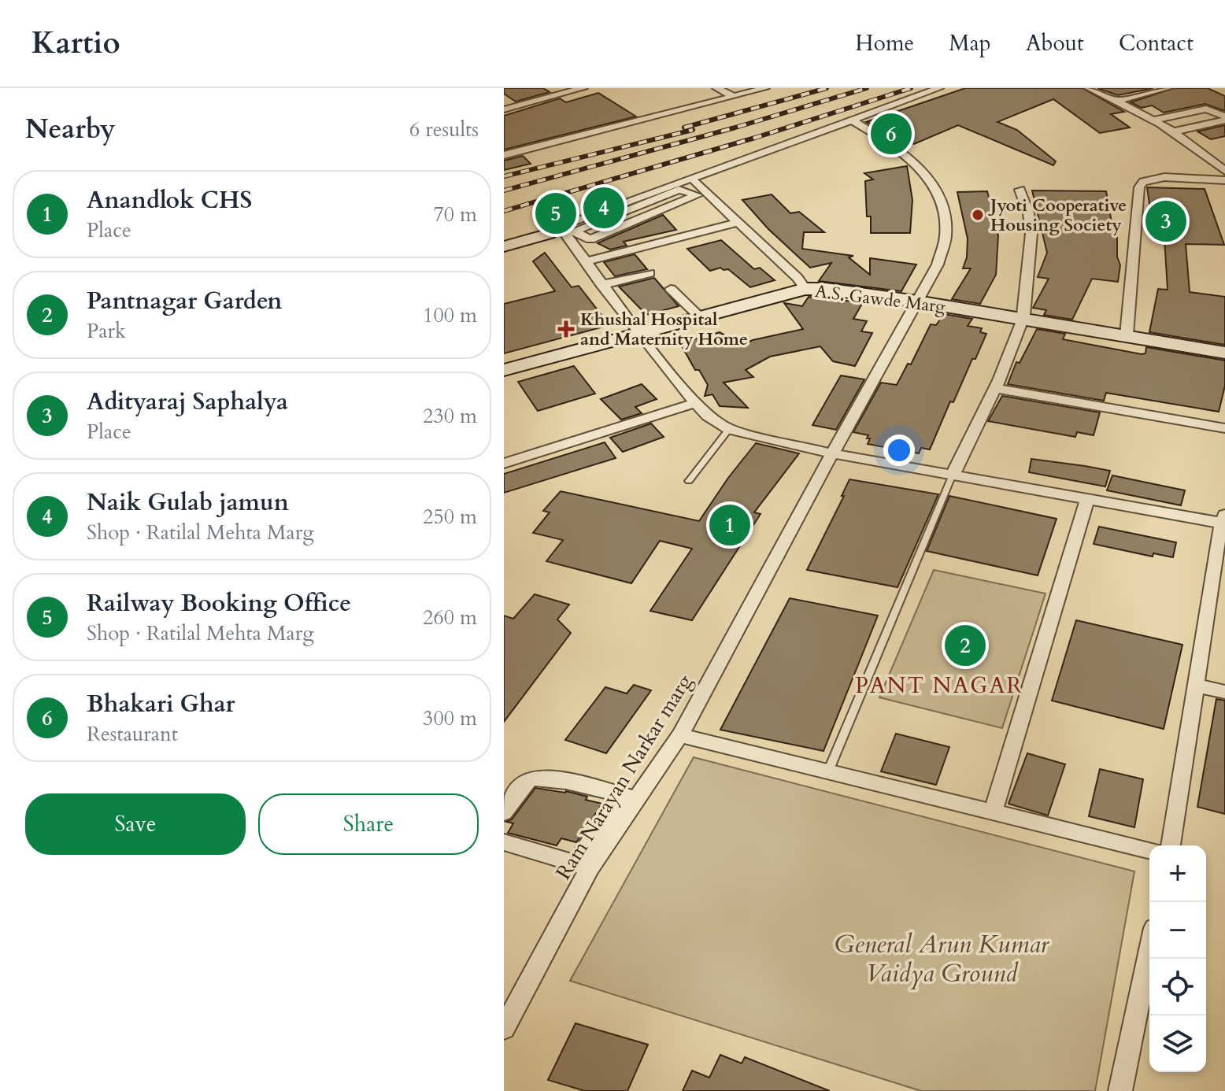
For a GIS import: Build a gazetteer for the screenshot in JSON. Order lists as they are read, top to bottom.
{
  "streets": {
    "street": ["A.S. Gawde Marg", "Ram Narayan Narkar marg"]
  },
  "crossings": [
    ["A.S. Gawde Marg", "Ram Narayan Narkar marg"]
  ],
  "districts": ["PANT NAGAR"],
  "parks": ["General Arun Kumar Vaidya Ground"],
  "places": {
    "other": ["Jyoti Cooperative Housing Society"],
    "health": ["Khushal Hospital and Maternity Home"]
  },
  "page": {
    "header": "Kartio",
    "nav": [
      "Home",
      "Map",
      "About",
      "Contact"
    ],
    "heading": ["Nearby", "6 results"],
    "pins": [
      "6",
      "4",
      "5",
      "3",
      "1",
      "2"
    ],
    "list": [
      {
        "mark": "1",
        "name": "Anandlok CHS",
        "note": "Place",
        "value": "70 m"
      },
      {
        "mark": "2",
        "name": "Pantnagar Garden",
        "note": "Park",
        "value": "100 m"
      },
      {
        "mark": "3",
        "name": "Adityaraj Saphalya",
        "note": "Place",
        "value": "230 m"
      },
      {
        "mark": "4",
        "name": "Naik Gulab jamun",
        "note": "Shop · Ratilal Mehta Marg",
        "value": "250 m"
      },
      {
        "mark": "5",
        "name": "Railway Booking Office",
        "note": "Shop · Ratilal Mehta Marg",
        "value": "260 m"
      },
      {
        "mark": "6",
        "name": "Bhakari Ghar",
        "note": "Restaurant",
        "value": "300 m"
      }
    ],
    "buttons": ["Save", "Share"],
    "map_buttons": ["+", "−"]
  }
}
